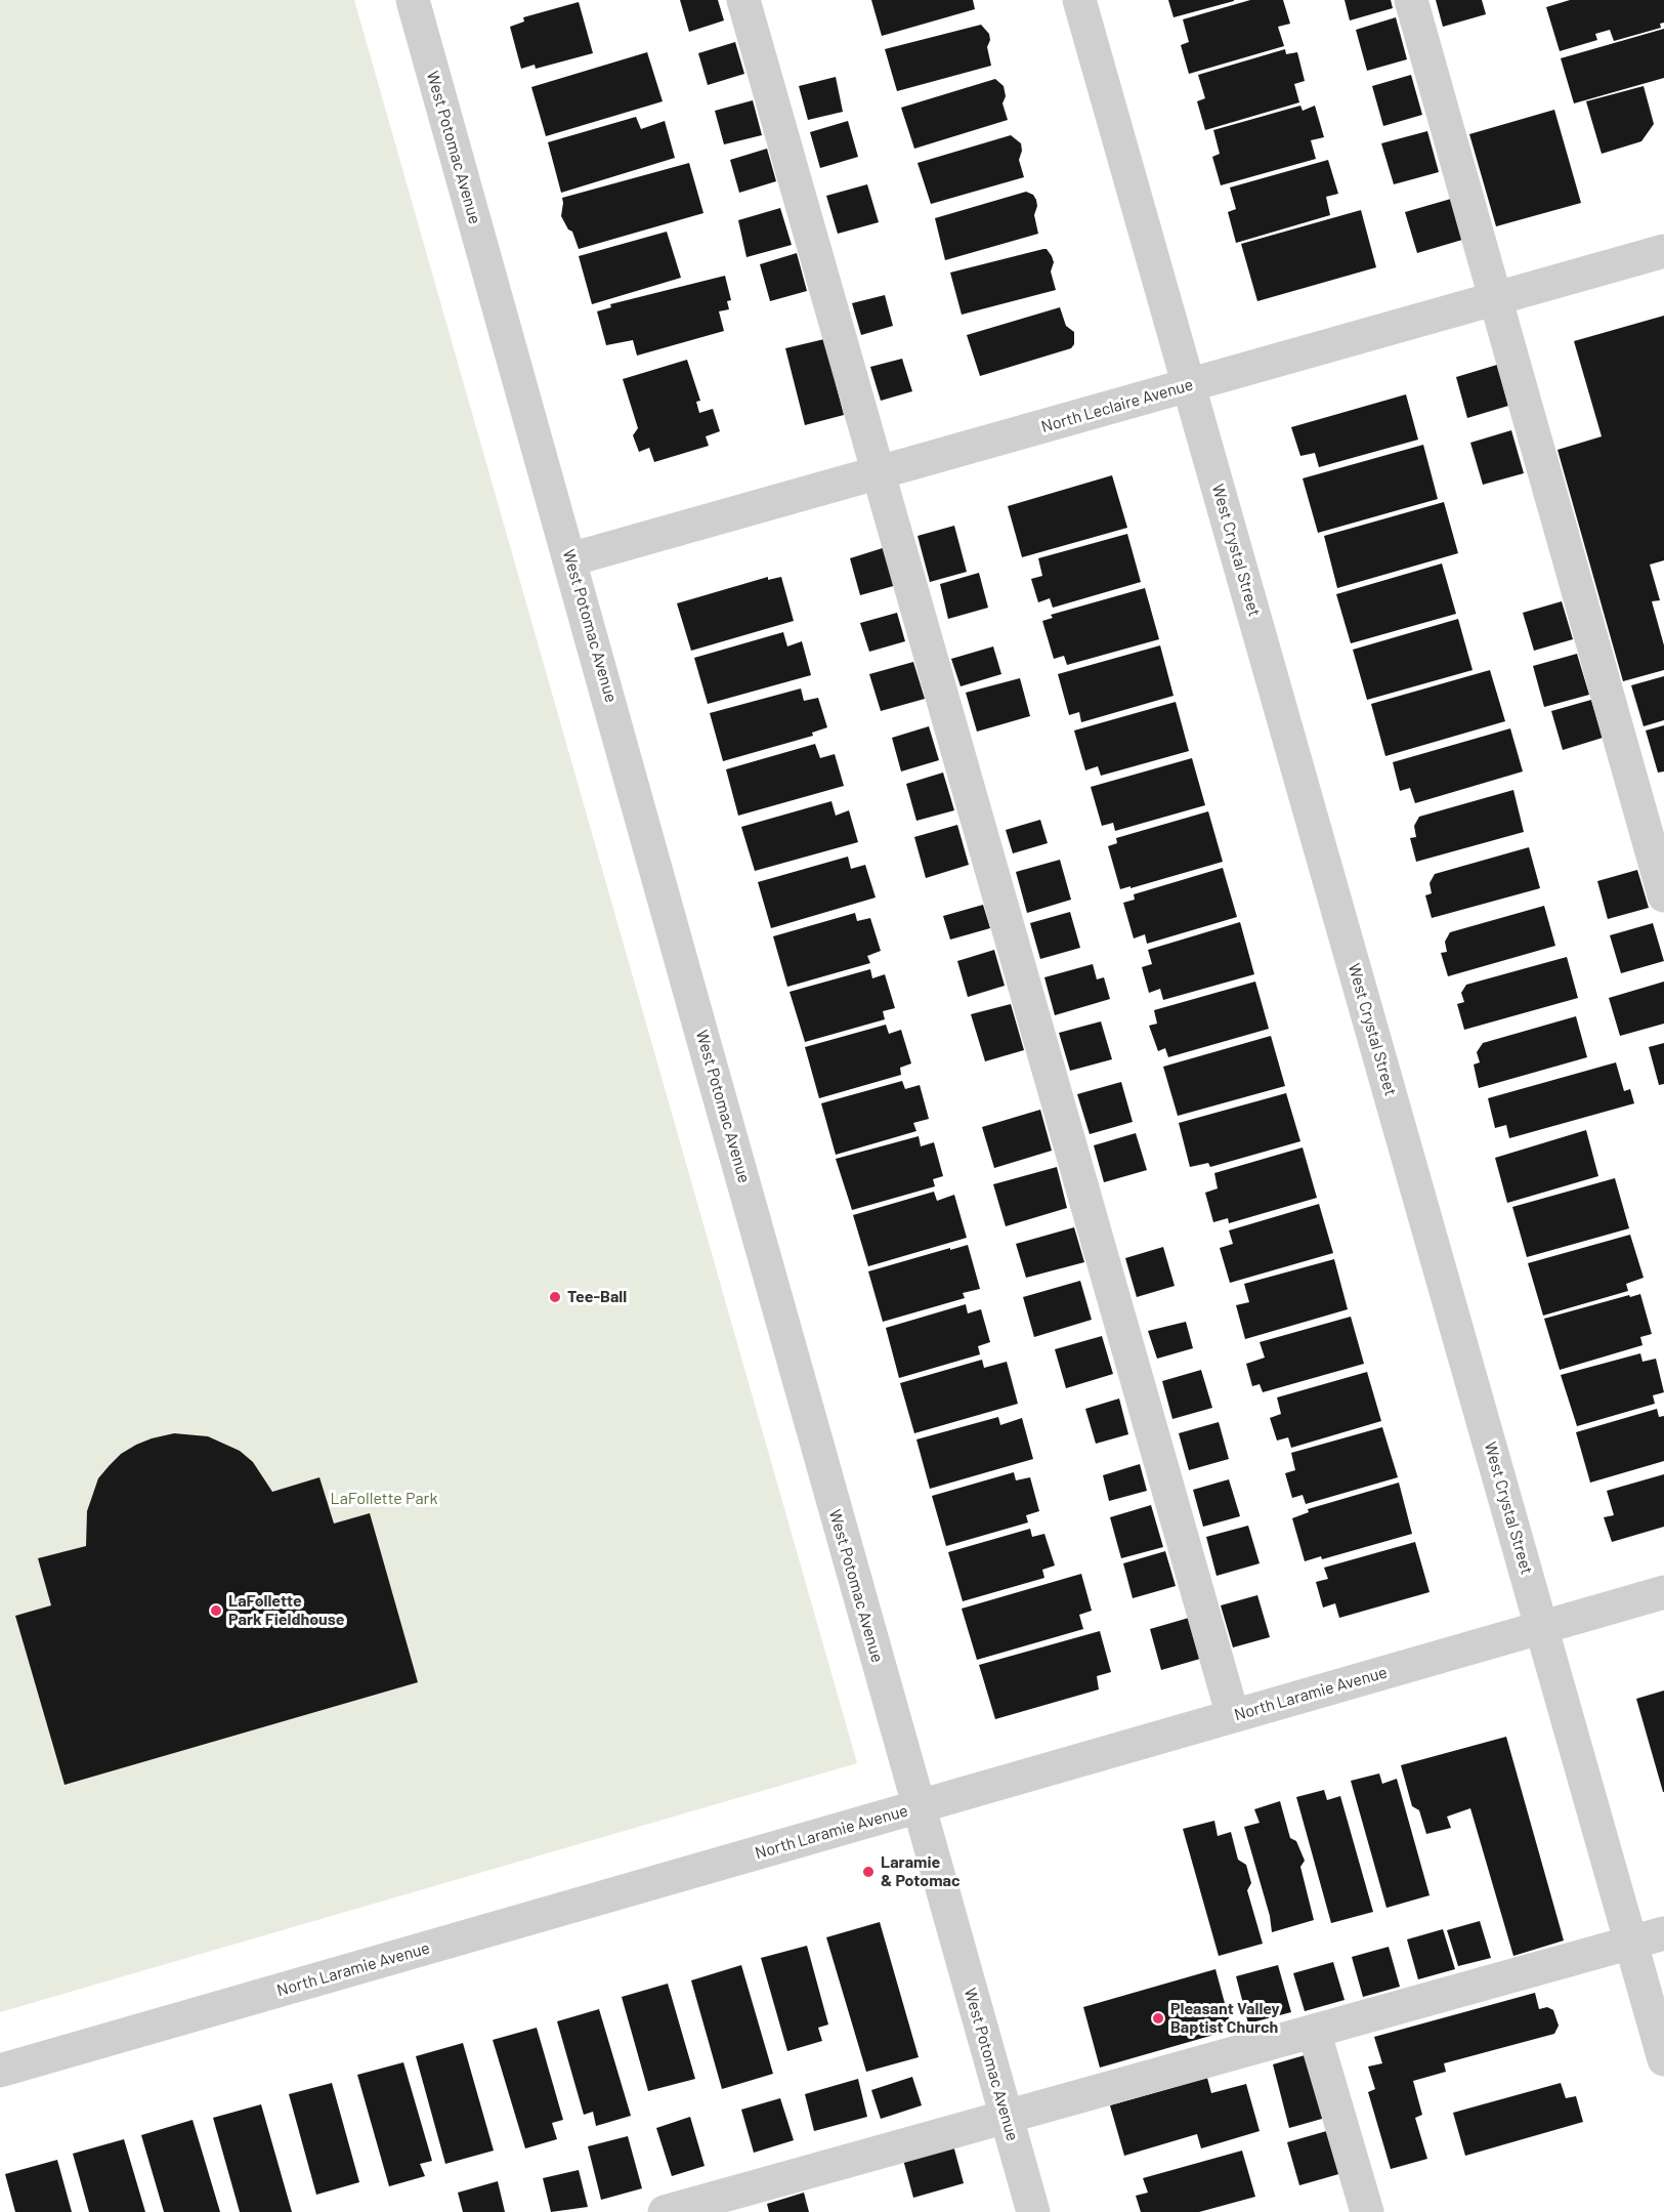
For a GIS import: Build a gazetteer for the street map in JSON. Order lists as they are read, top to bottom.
{
  "streets": {
    "street": [
      "West Potomac Avenue",
      "North Leclaire Avenue",
      "West Crystal Street",
      "North Laramie Avenue"
    ]
  },
  "crossings": [
    ["West Potomac Avenue", "North Leclaire Avenue"],
    ["West Potomac Avenue", "North Laramie Avenue"],
    ["North Leclaire Avenue", "West Crystal Street"],
    ["West Crystal Street", "North Laramie Avenue"]
  ],
  "parks": ["LaFollette Park"],
  "places": [
    "Tee-Ball",
    "LaFollette Park Fieldhouse",
    "Laramie & Potomac",
    "Pleasant Valley Baptist Church"
  ]
}
